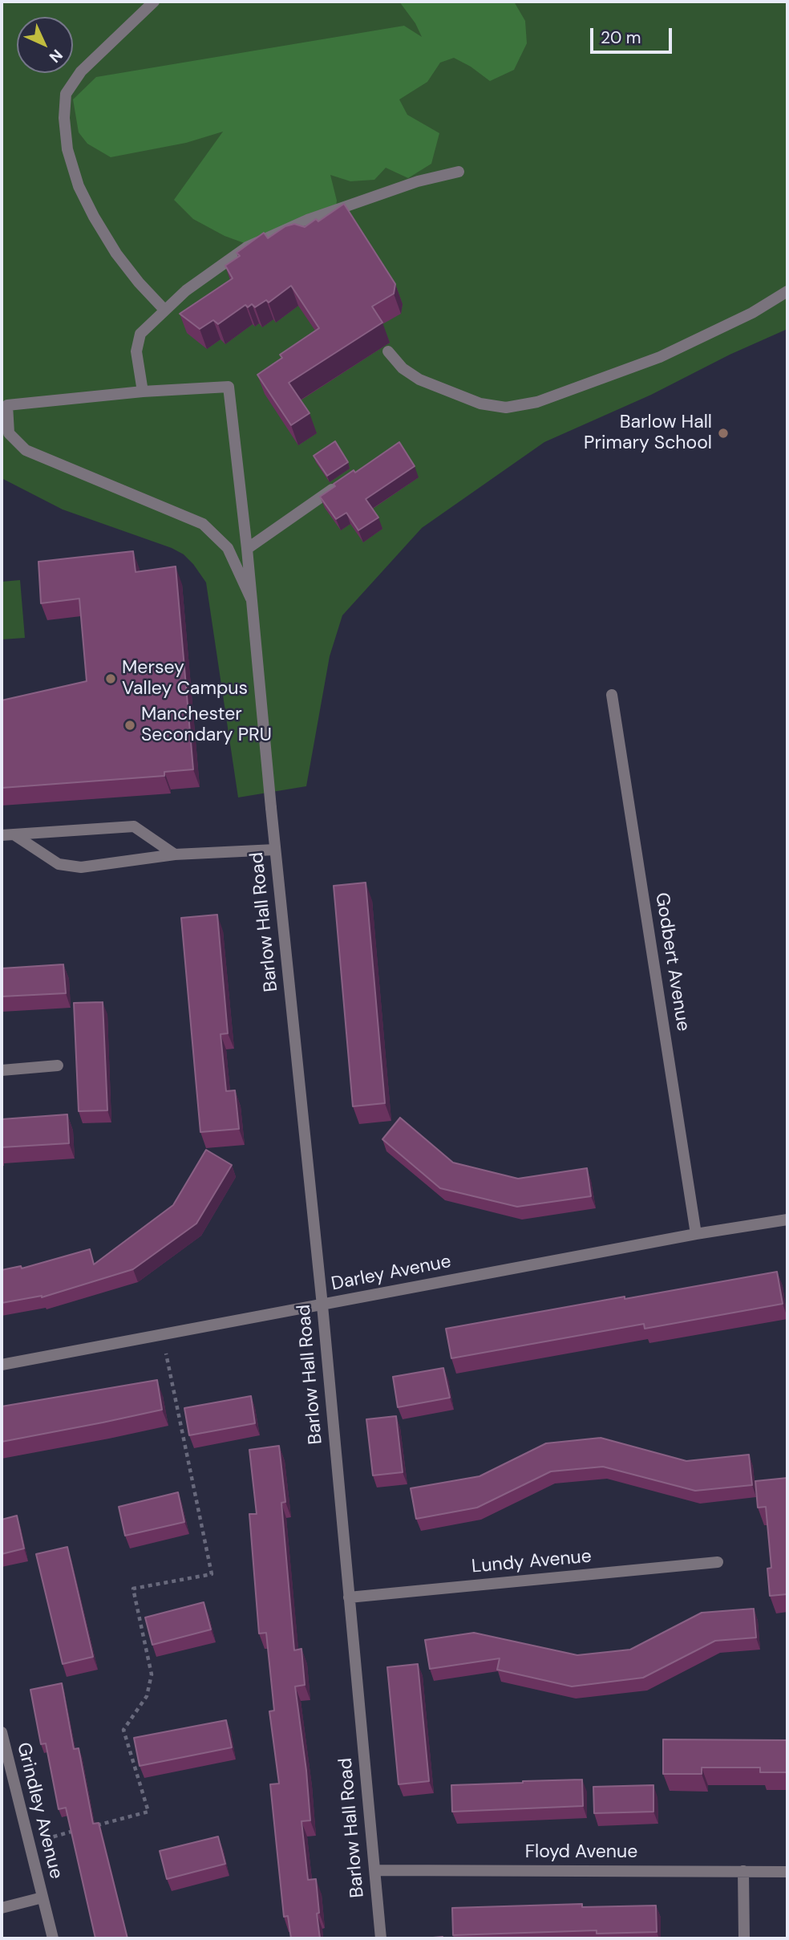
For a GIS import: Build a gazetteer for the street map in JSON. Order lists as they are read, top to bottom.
{
  "streets": {
    "street": [
      "Barlow Hall Road",
      "Godbert Avenue",
      "Darley Avenue",
      "Lundy Avenue",
      "Grindley Avenue",
      "Floyd Avenue"
    ]
  },
  "crossings": [
    ["Barlow Hall Road", "Darley Avenue"],
    ["Barlow Hall Road", "Lundy Avenue"],
    ["Barlow Hall Road", "Floyd Avenue"],
    ["Godbert Avenue", "Darley Avenue"]
  ],
  "places": ["Barlow Hall Primary School", "Mersey Valley Campus", "Manchester Secondary PRU"],
  "scale_bar": "20 m",
  "north": "bottom right"
}
